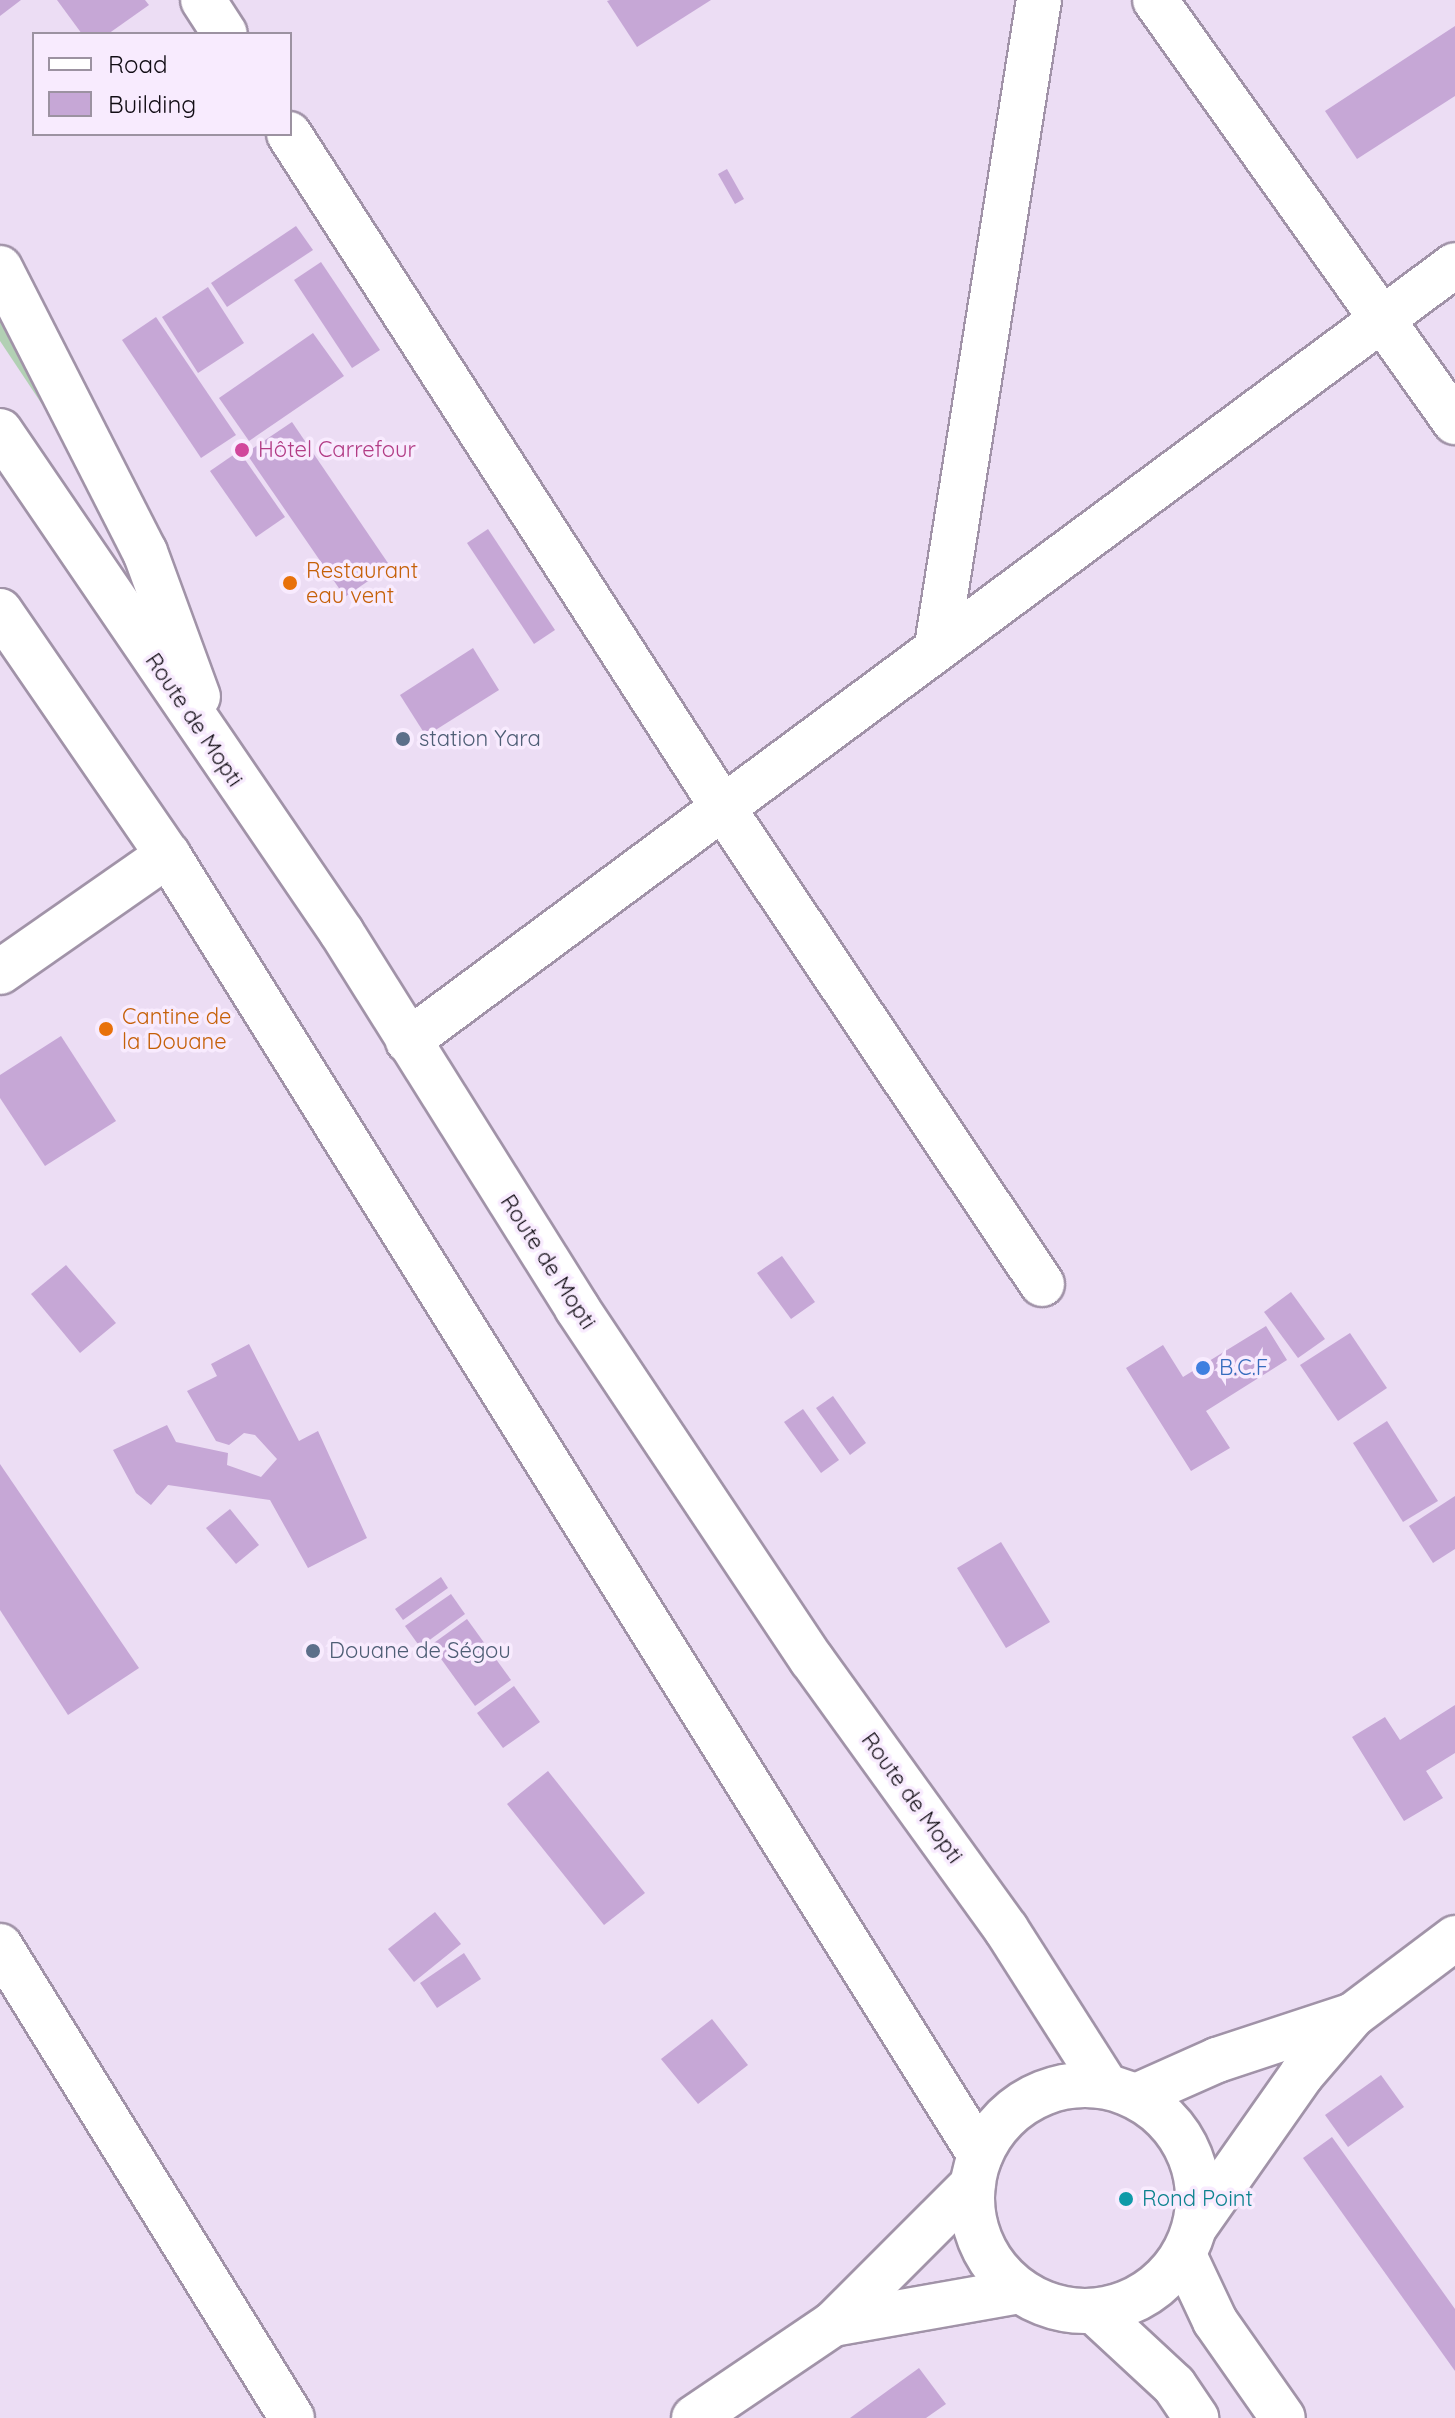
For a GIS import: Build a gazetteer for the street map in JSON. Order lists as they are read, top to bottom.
{
  "streets": {
    "main road": ["Route de Mopti"]
  },
  "places": [
    "Hôtel Carrefour",
    "Restaurant eau vent",
    "station Yara",
    "Cantine de la Douane",
    "B.C.F",
    "Douane de Ségou",
    "Rond Point"
  ],
  "legend": ["Road", "Building"]
}
